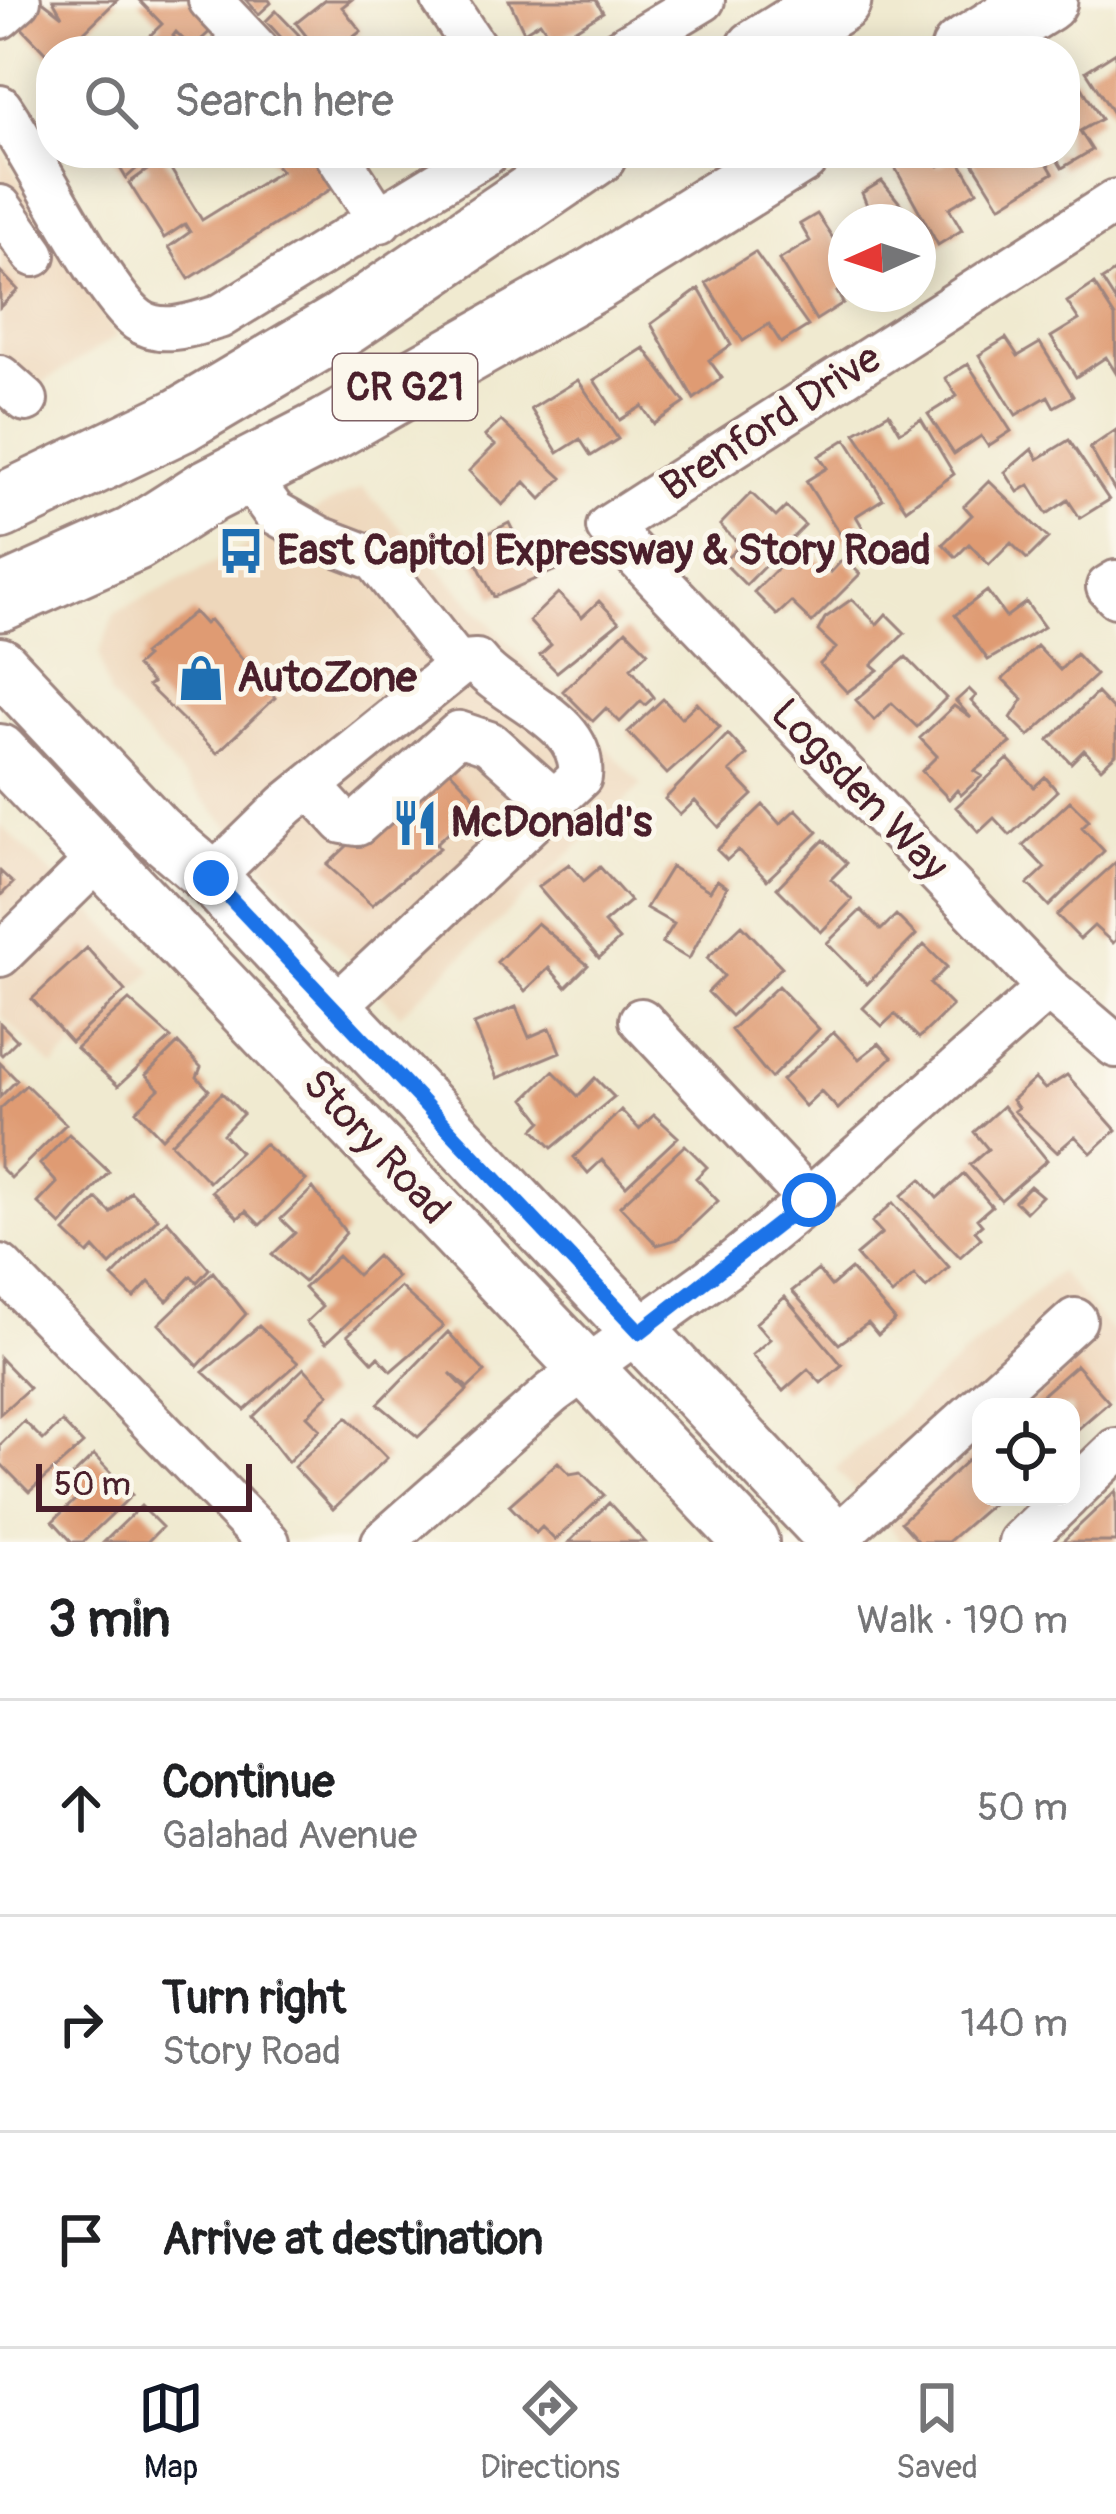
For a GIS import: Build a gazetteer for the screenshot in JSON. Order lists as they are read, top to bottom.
{
  "streets": {
    "highway": ["CR G21"],
    "main road": ["Story Road"],
    "street": ["Brenford Drive", "Logsden Way"]
  },
  "crossings": [
    ["Brenford Drive", "Logsden Way"]
  ],
  "places": {
    "bus stop": ["East Capitol Expressway & Story Road"],
    "shop": ["AutoZone"],
    "restaurant": ["McDonald's"]
  },
  "scale_bar": "50 m",
  "north": "left",
  "page": {
    "search": "Search here",
    "scale": "50 m",
    "heading": ["3 min", "Walk · 190 m"],
    "list": [
      ["Continue", "Galahad Avenue", "50 m"],
      ["Turn right", "Story Road", "140 m"],
      "Arrive at destination"
    ],
    "nav": ["Map", "Directions", "Saved"]
  }
}
